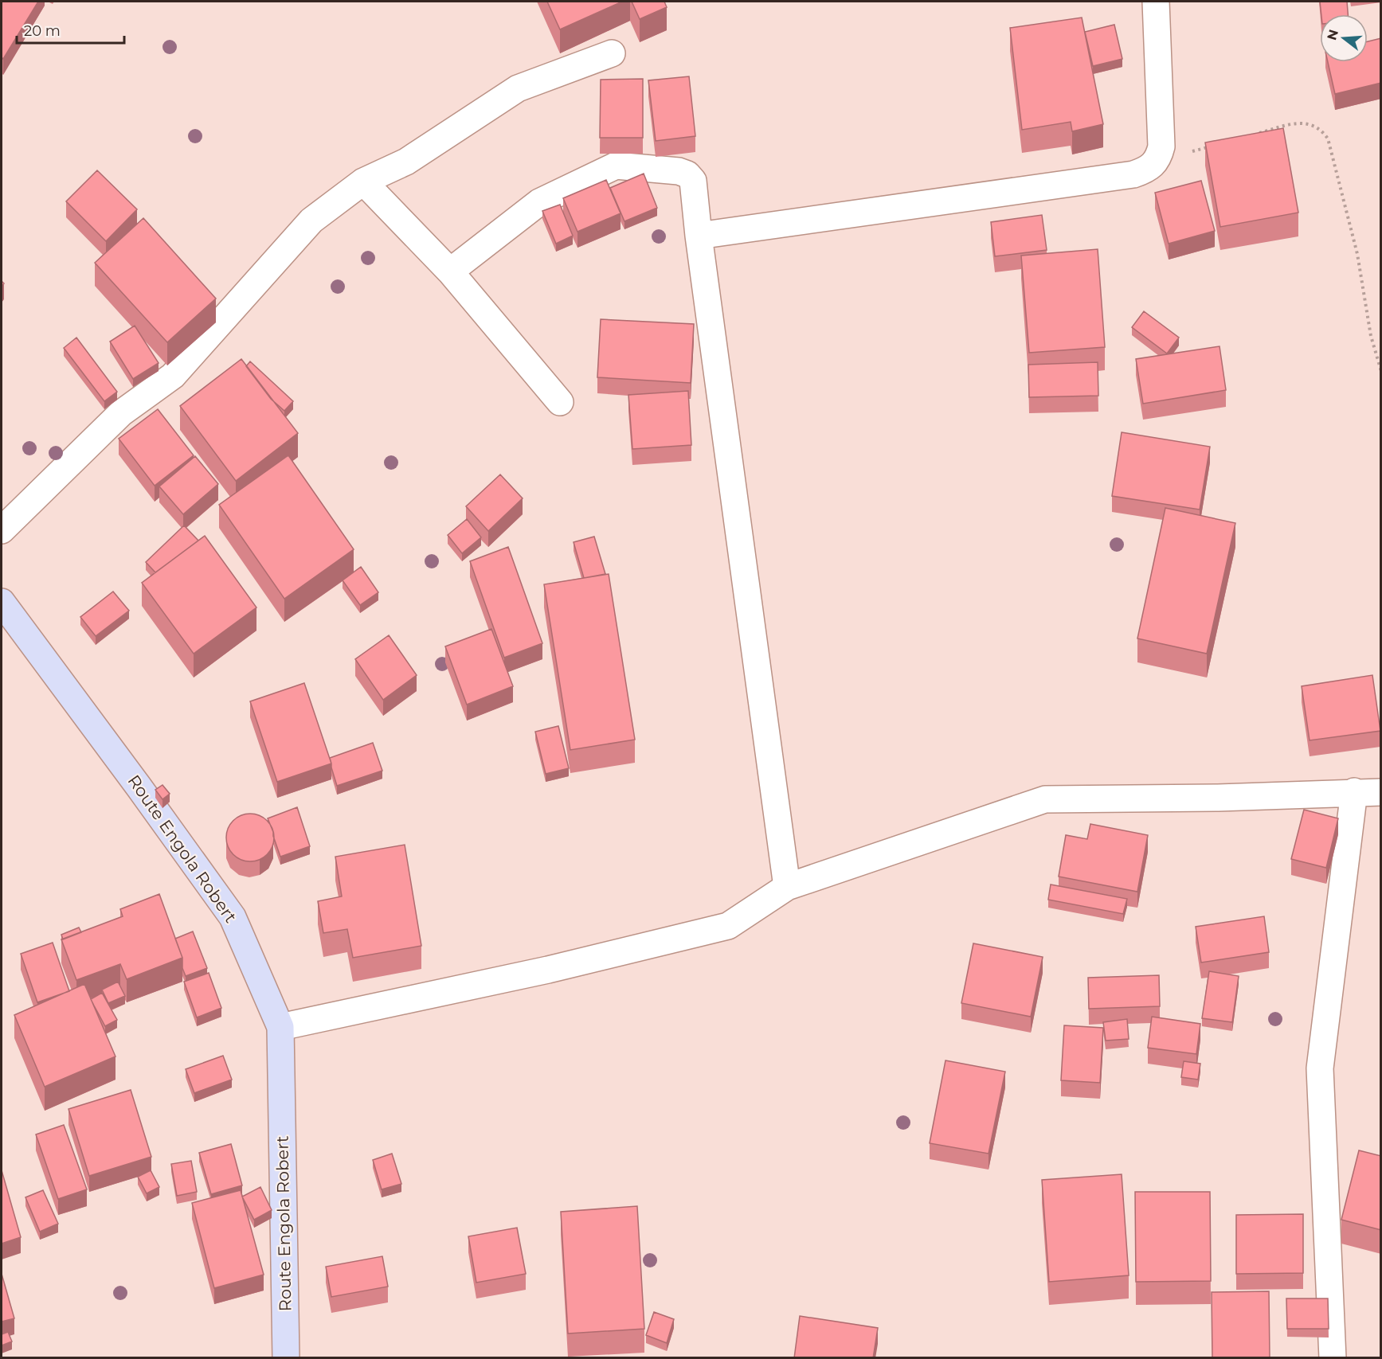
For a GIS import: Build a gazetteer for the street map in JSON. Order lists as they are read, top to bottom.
{
  "streets": {
    "street": ["Route Engola Robert"]
  },
  "scale_bar": "20 m",
  "north": "left"
}
